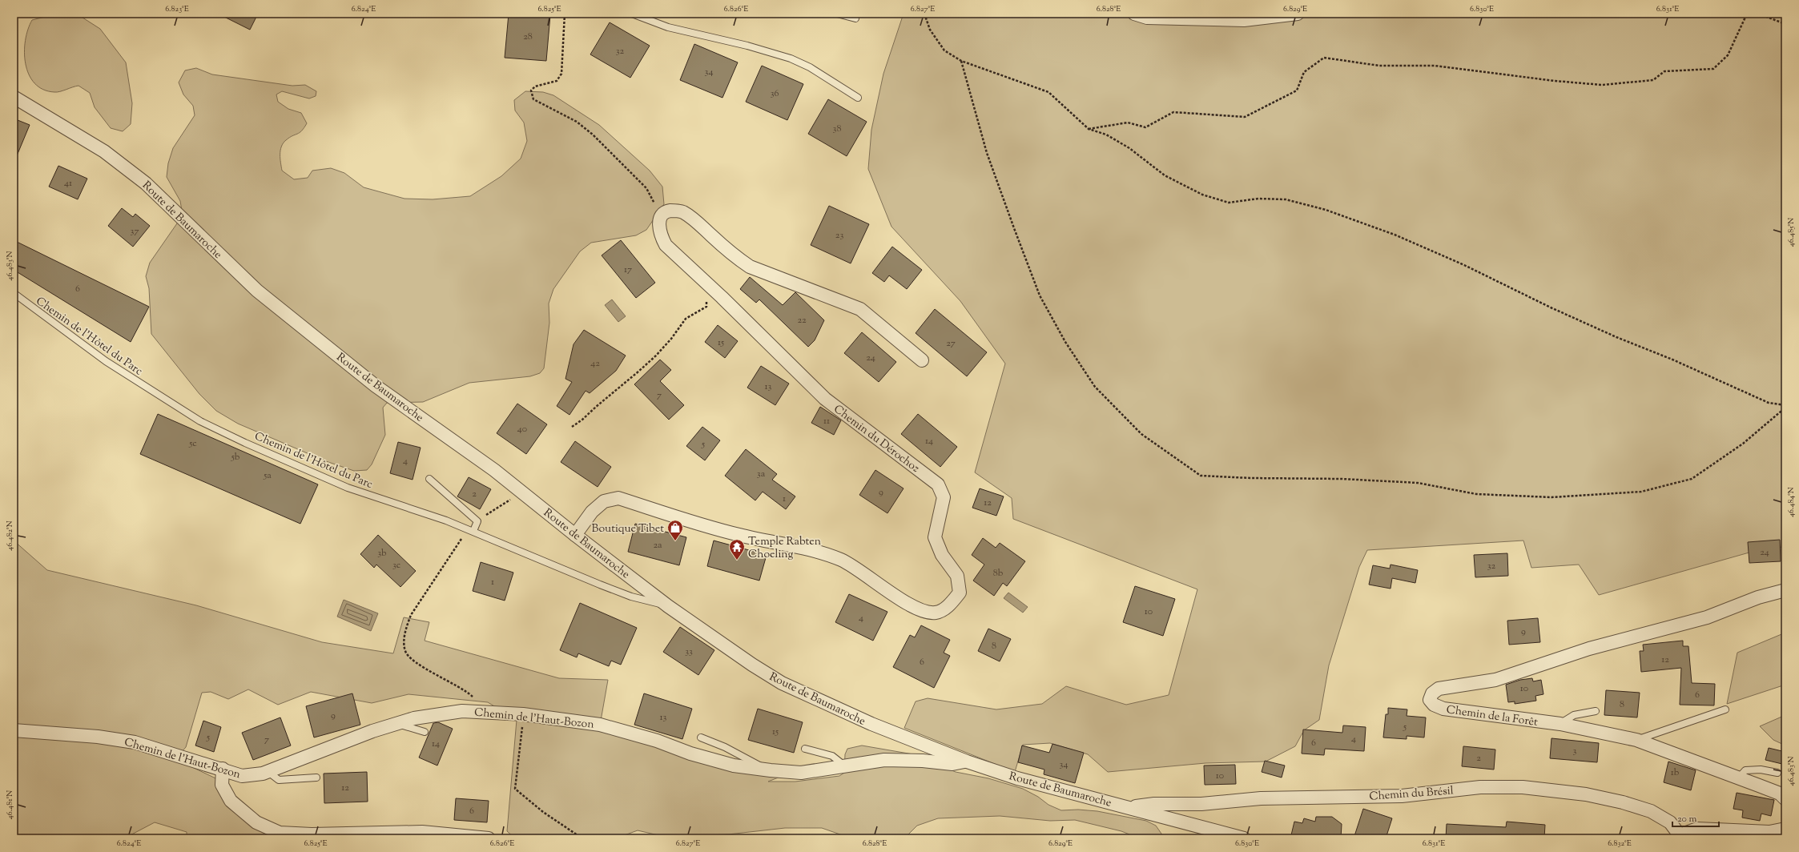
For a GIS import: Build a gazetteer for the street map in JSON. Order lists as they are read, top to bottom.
{
  "streets": {
    "street": [
      "Route de Baumaroche",
      "Chemin du Dérochoz",
      "Chemin de la Forêt",
      "Chemin de l'Haut-Bozon",
      "Chemin du Brésil"
    ],
    "lane": ["Chemin de l'Hôtel du Parc"]
  },
  "crossings": [
    ["Route de Baumaroche", "Chemin de l'Hôtel du Parc"],
    ["Route de Baumaroche", "Chemin du Dérochoz"],
    ["Route de Baumaroche", "Chemin de l'Haut-Bozon"],
    ["Route de Baumaroche", "Chemin du Brésil"]
  ],
  "places": {
    "shop": ["Boutique Tibet"],
    "temple": ["Temple Rabten Choeling"]
  },
  "house_numbers": [
    "28",
    "32",
    "34",
    "36",
    "38",
    "41",
    "37",
    "23",
    "17",
    "6",
    "22",
    "15",
    "27",
    "24",
    "42",
    "13",
    "7",
    "11",
    "40",
    "14",
    "5c",
    "5",
    "5b",
    "4",
    "3a",
    "5a",
    "9",
    "2",
    "1",
    "12",
    "2a",
    "24",
    "3b",
    "3c",
    "32",
    "8b",
    "1",
    "10",
    "4",
    "9",
    "8",
    "33",
    "12",
    "6",
    "10",
    "6",
    "8",
    "9",
    "13",
    "5",
    "15",
    "5",
    "4",
    "7",
    "6",
    "14",
    "3",
    "2",
    "34",
    "1b",
    "10",
    "12",
    "6"
  ],
  "scale_bar": "20 m",
  "coordinates": [
    "6.823°E",
    "6.824°E",
    "6.825°E",
    "6.826°E",
    "6.827°E",
    "6.828°E",
    "6.829°E",
    "6.830°E",
    "6.831°E",
    "46.485°N",
    "46.483°N",
    "46.484°N",
    "46.482°N",
    "46.481°N",
    "6.832°E"
  ]
}
